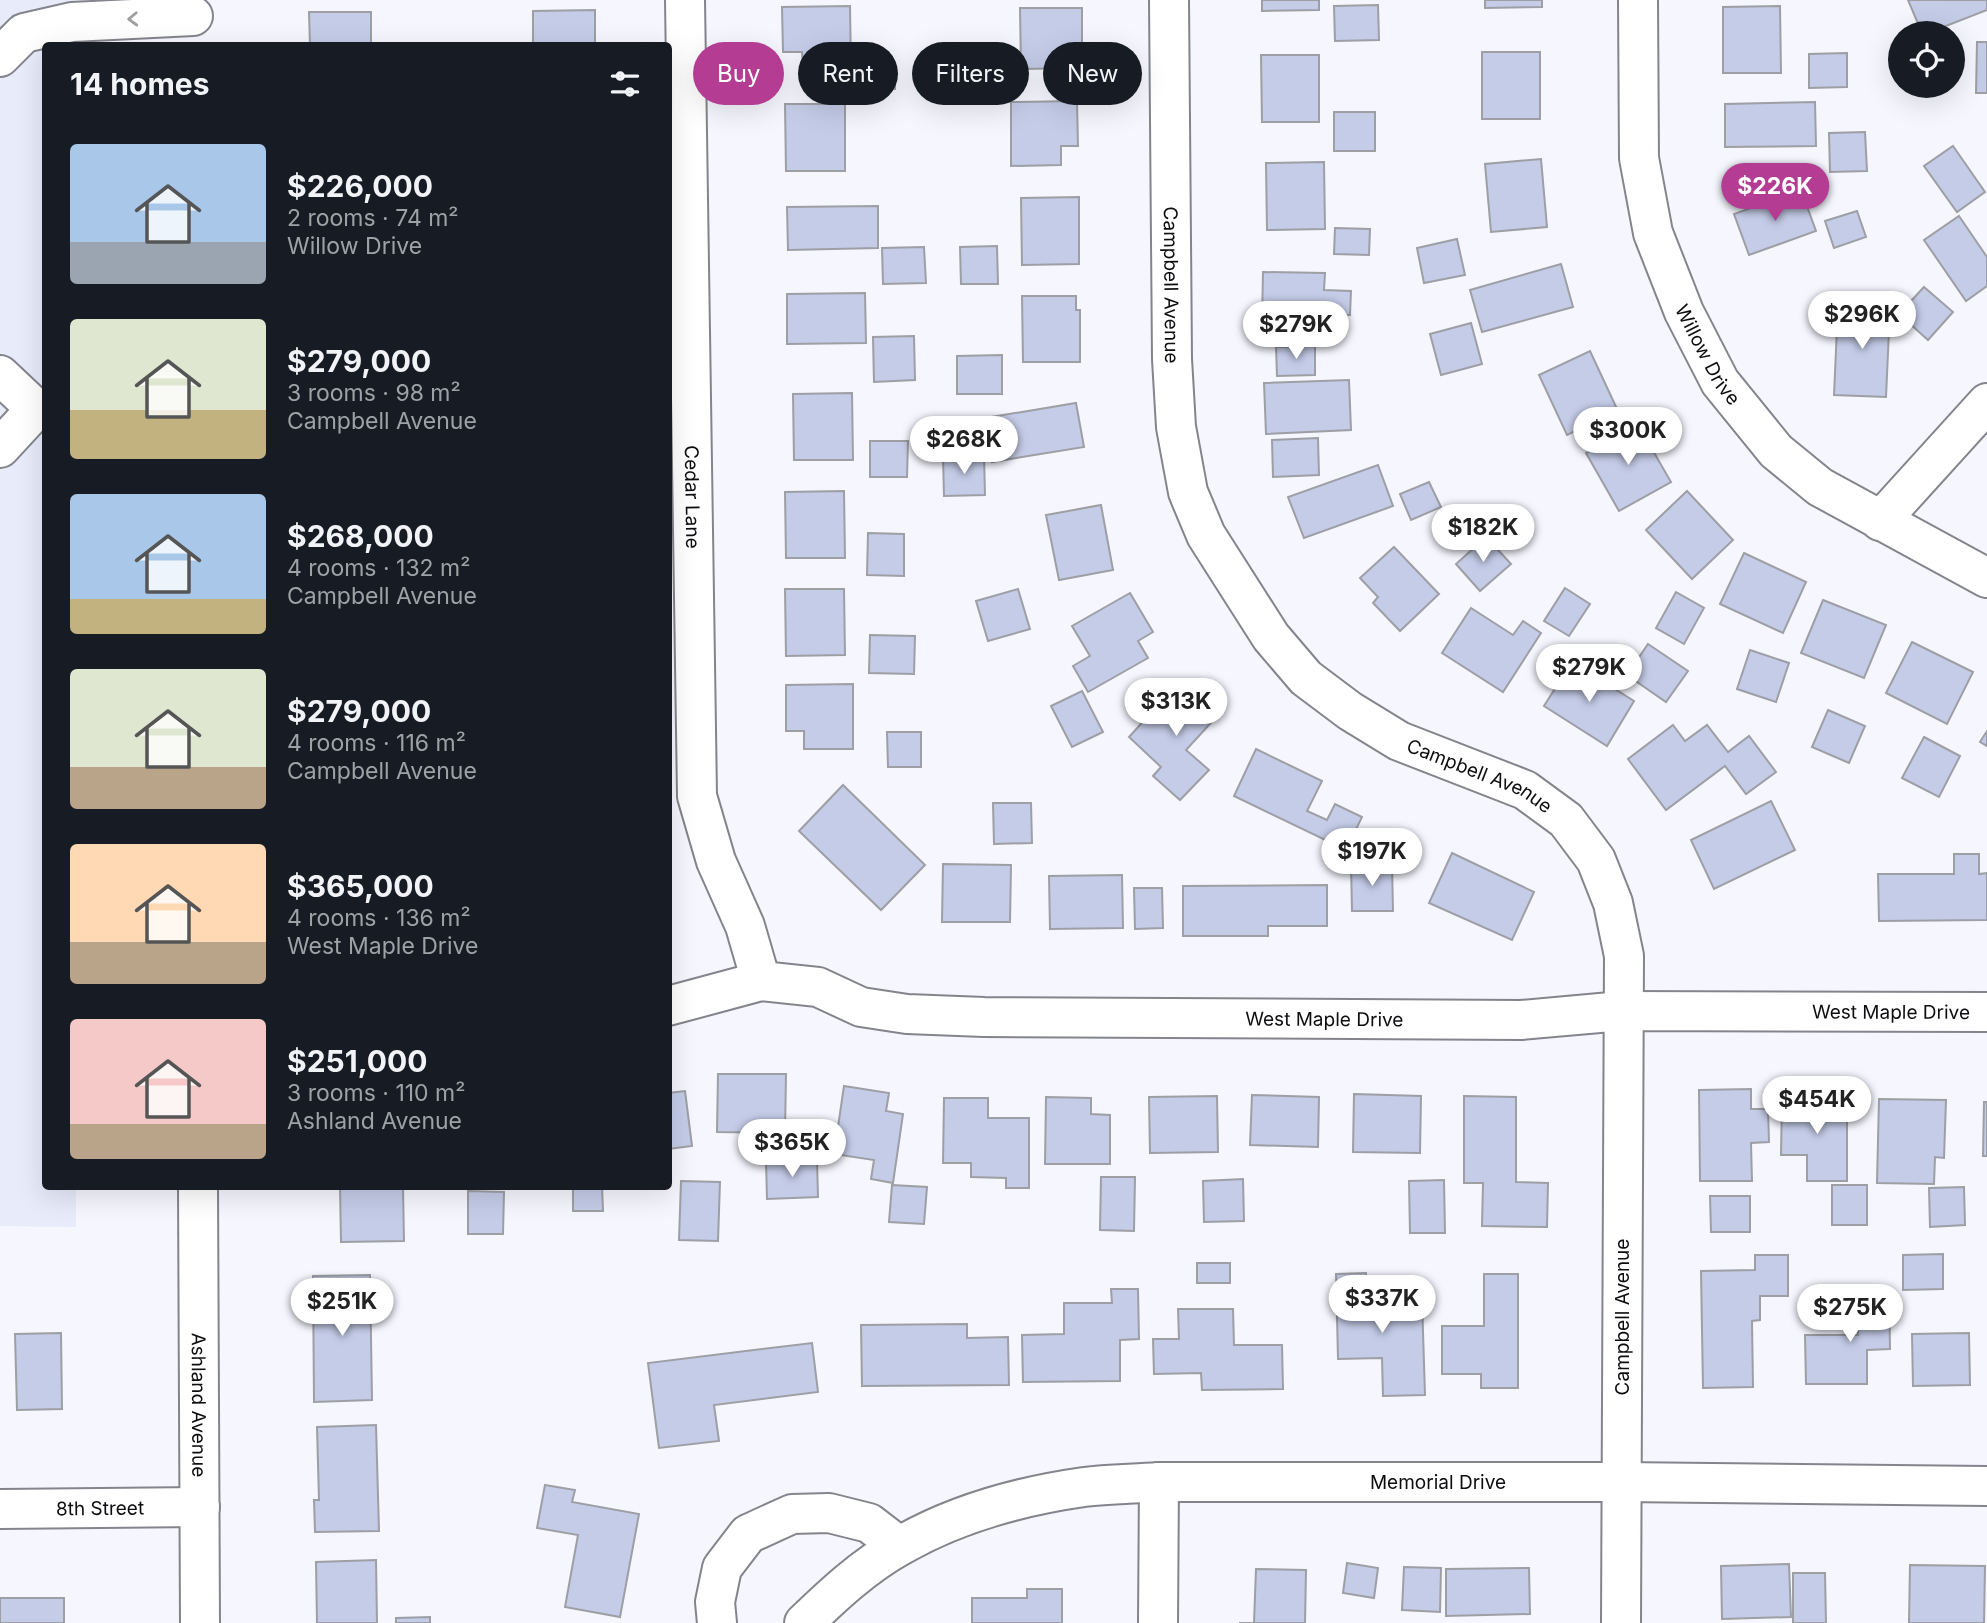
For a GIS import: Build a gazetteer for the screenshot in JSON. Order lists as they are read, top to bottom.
{
  "streets": {
    "street": [
      "Campbell Avenue",
      "Willow Drive",
      "Cedar Lane",
      "West Maple Drive",
      "Ashland Avenue",
      "Memorial Drive",
      "8th Street"
    ]
  },
  "crossings": [
    ["Campbell Avenue", "West Maple Drive"],
    ["Campbell Avenue", "Memorial Drive"],
    ["Cedar Lane", "West Maple Drive"],
    ["Ashland Avenue", "8th Street"]
  ],
  "page": {
    "chip": [
      "Buy",
      "Rent",
      "Filters",
      "New"
    ],
    "heading": "14 homes",
    "list": [
      {
        "name": "$226,000",
        "note": "2 rooms · 74 m² · Willow Drive"
      },
      {
        "name": "$279,000",
        "note": "3 rooms · 98 m² · Campbell Avenue"
      },
      {
        "name": "$268,000",
        "note": "4 rooms · 132 m² · Campbell Avenue"
      },
      {
        "name": "$279,000",
        "note": "4 rooms · 116 m² · Campbell Avenue"
      },
      {
        "name": "$365,000",
        "note": "4 rooms · 136 m² · West Maple Drive"
      },
      {
        "name": "$251,000",
        "note": "3 rooms · 110 m² · Ashland Avenue"
      }
    ],
    "price": [
      "$226K",
      "$296K",
      "$279K",
      "$300K",
      "$268K",
      "$182K",
      "$279K",
      "$313K",
      "$197K",
      "$454K",
      "$365K",
      "$337K",
      "$251K",
      "$275K"
    ]
  }
}
